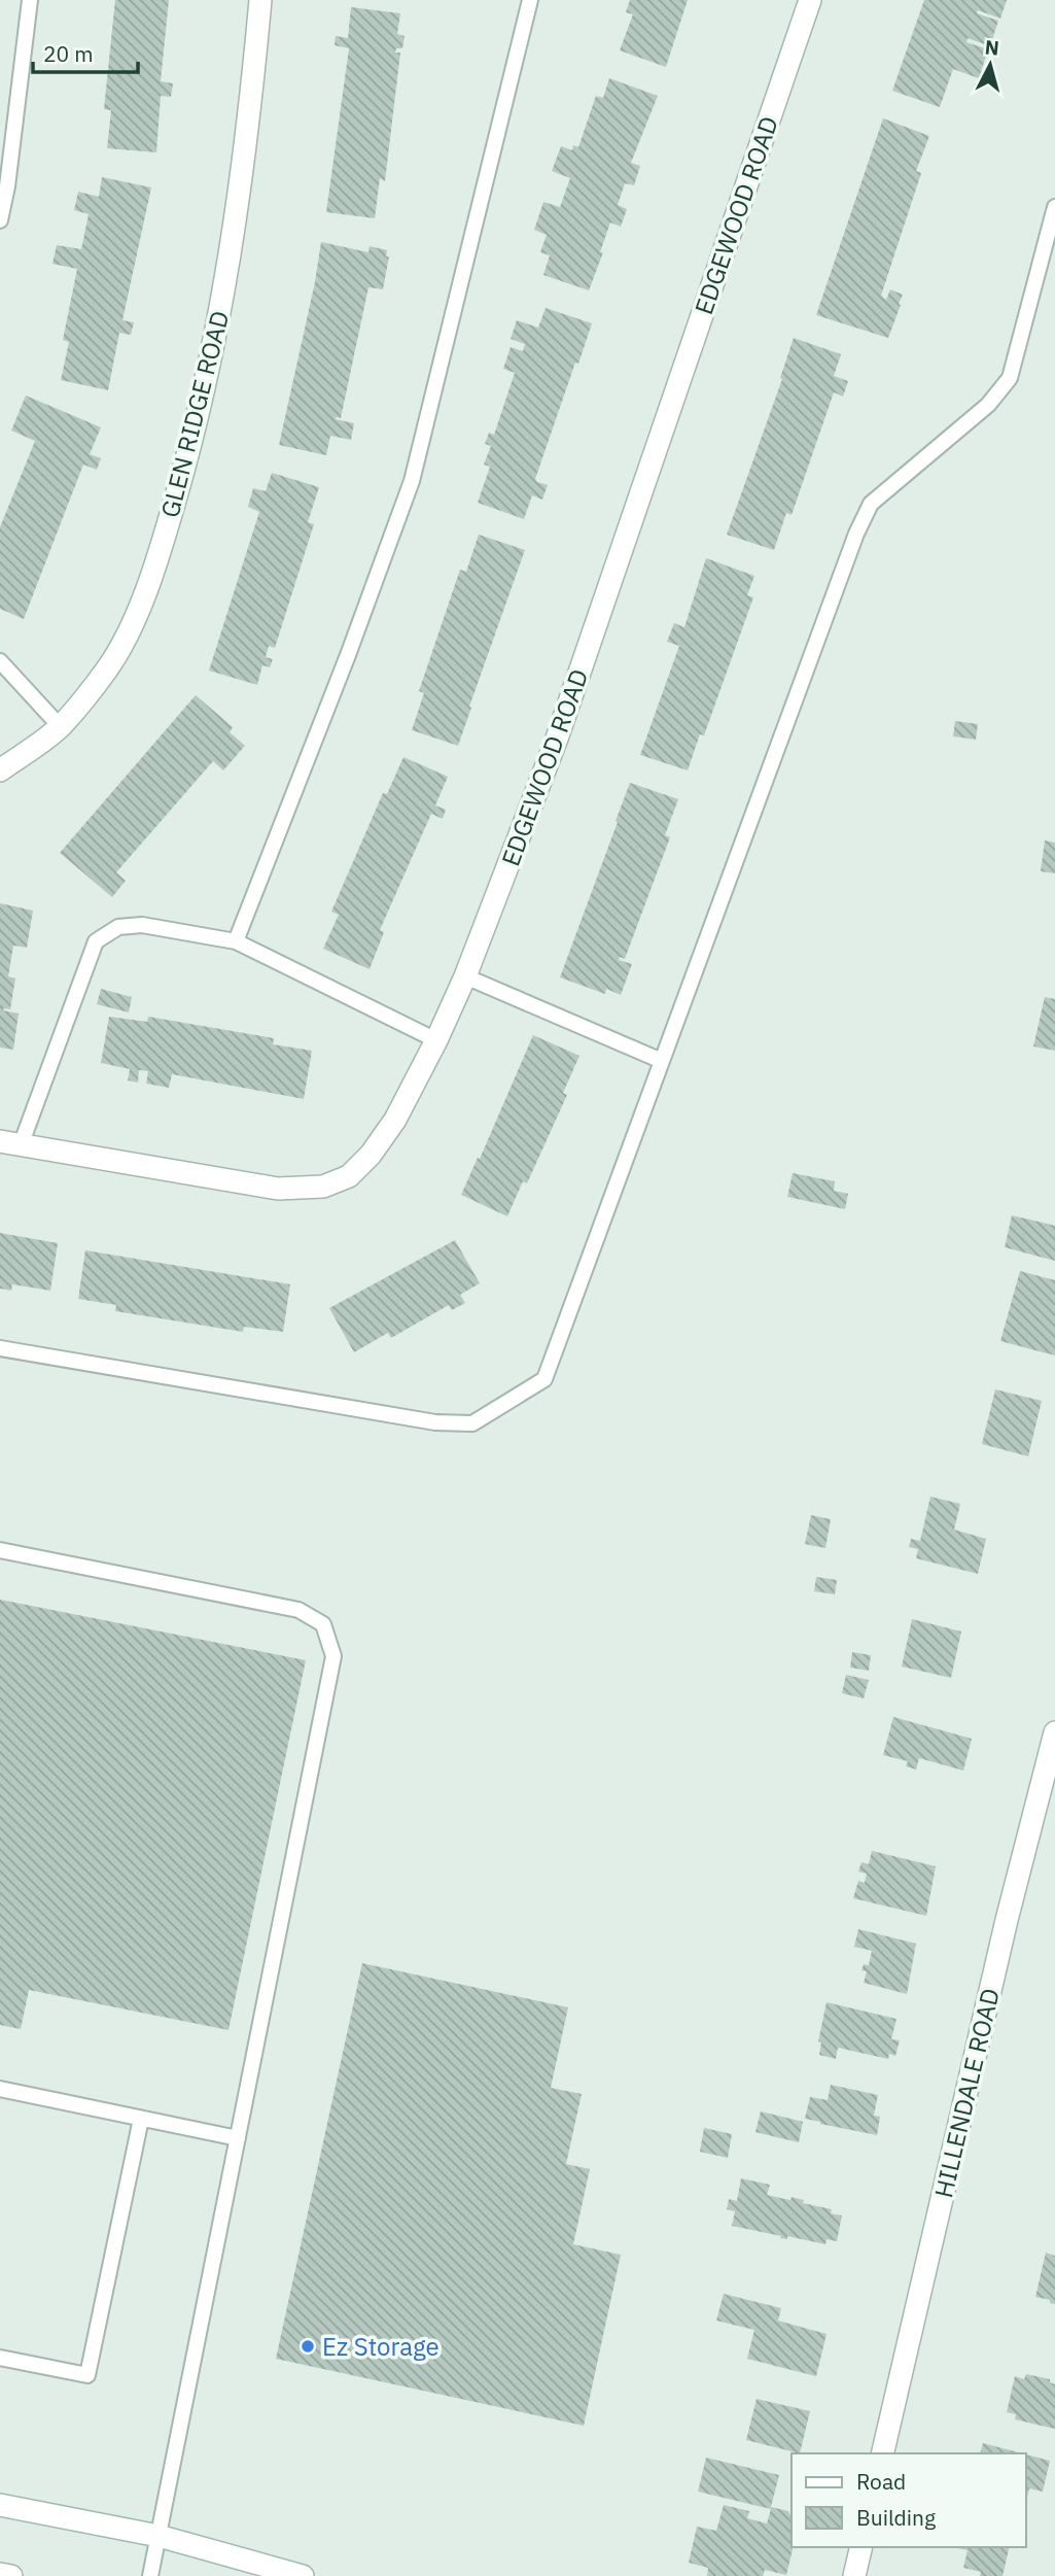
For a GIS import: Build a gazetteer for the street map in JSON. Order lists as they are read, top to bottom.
{
  "streets": {
    "street": ["EDGEWOOD ROAD", "GLEN RIDGE ROAD", "HILLENDALE ROAD"]
  },
  "places": ["Ez Storage"],
  "legend": ["Road", "Building"],
  "scale_bar": "20 m",
  "north": "top"
}
